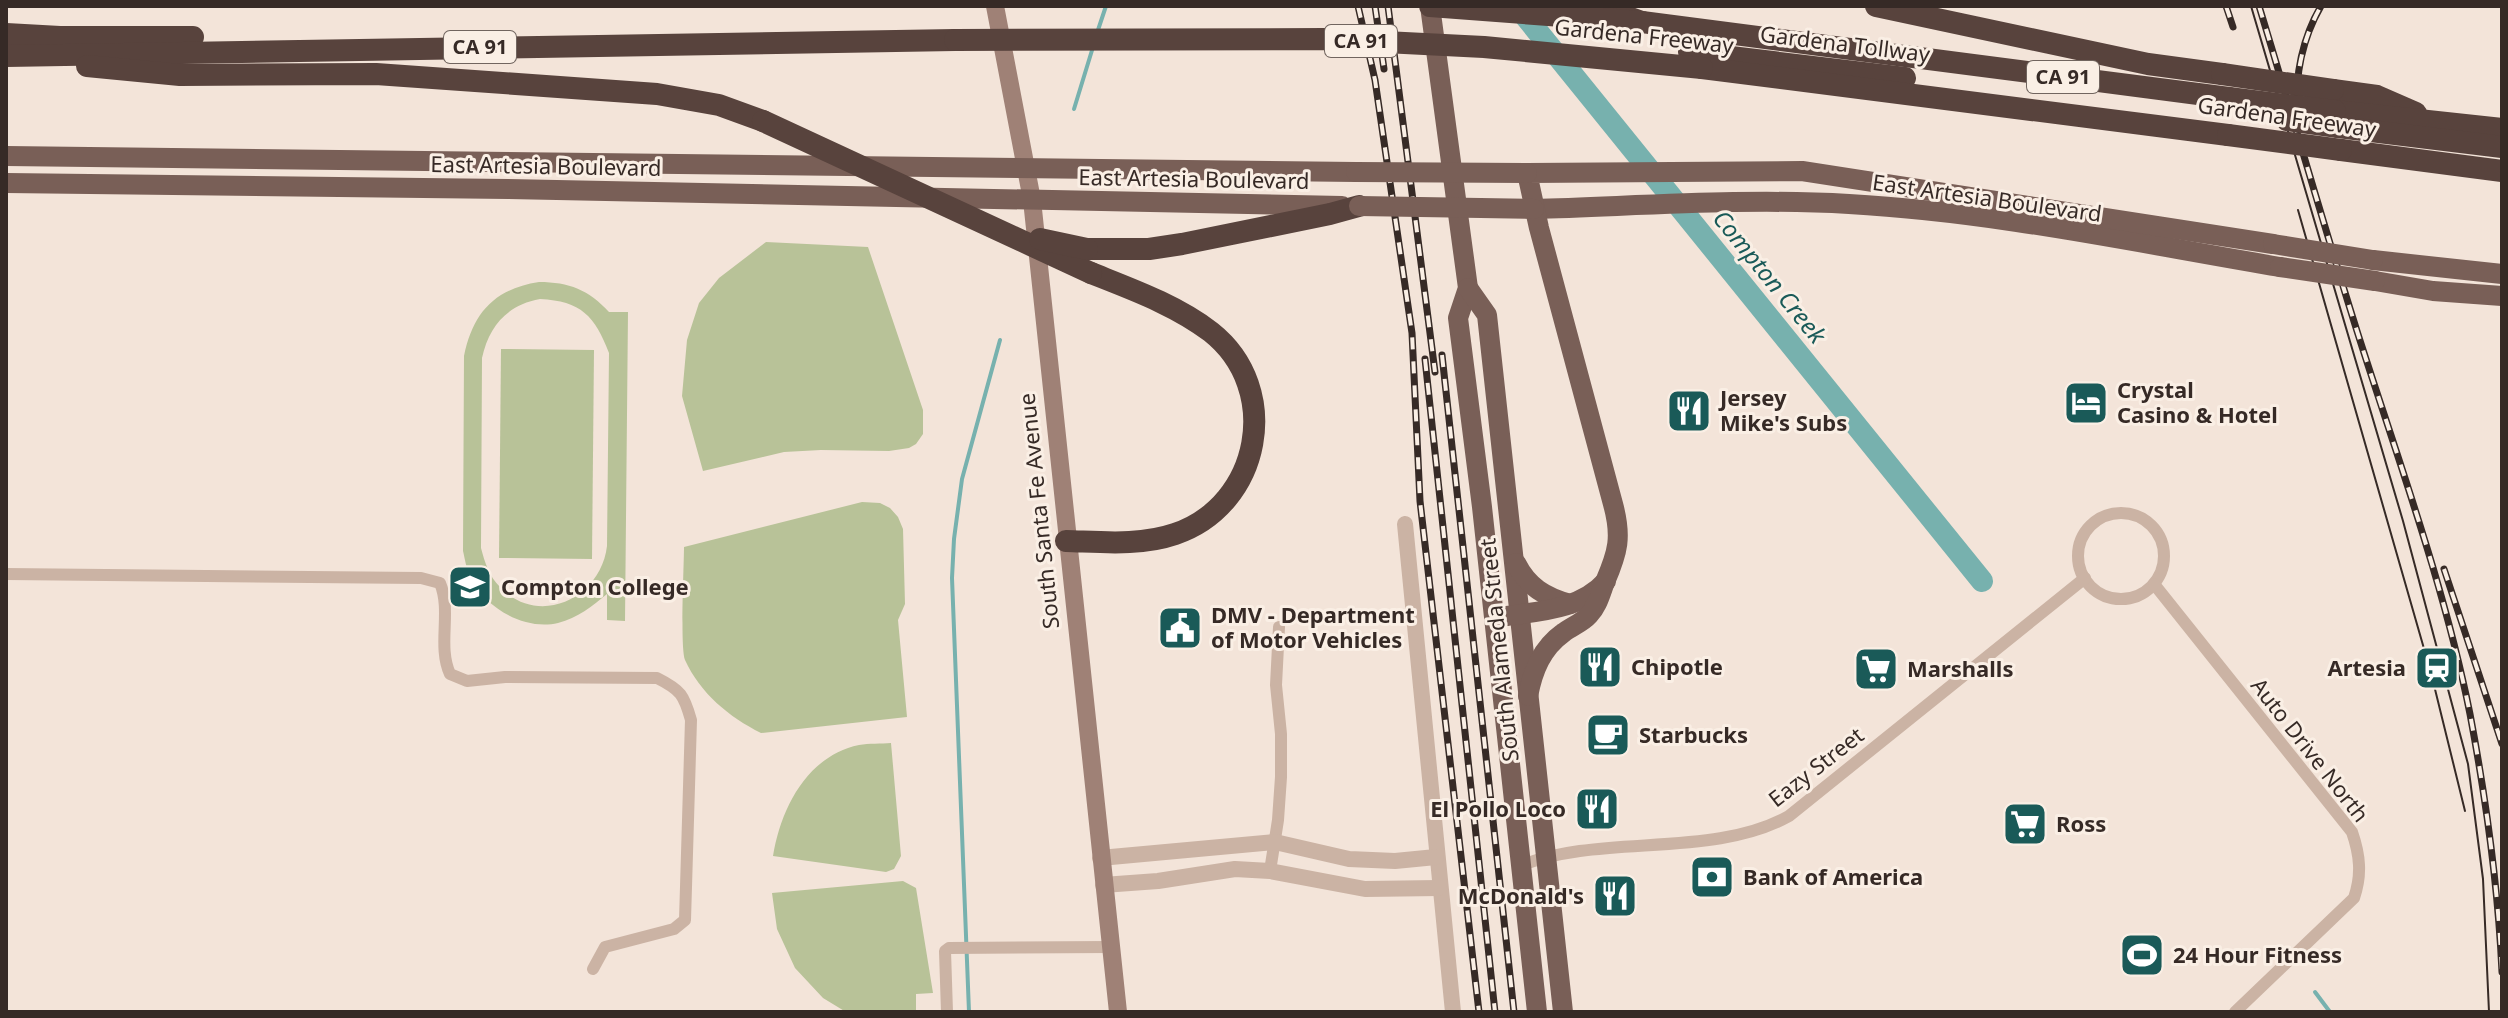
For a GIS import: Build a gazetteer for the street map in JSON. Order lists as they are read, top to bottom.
{
  "streets": {
    "highway": ["Gardena Freeway", "CA 91", "Gardena Tollway"],
    "main road": ["East Artesia Boulevard", "South Santa Fe Avenue", "South Alameda Street"],
    "street": ["Auto Drive North", "Eazy Street"]
  },
  "crossings": [
    ["Gardena Freeway", "Gardena Tollway"],
    ["Gardena Freeway", "South Alameda Street"],
    ["East Artesia Boulevard", "South Santa Fe Avenue"],
    ["South Alameda Street", "Eazy Street"],
    ["Auto Drive North", "Eazy Street"]
  ],
  "water": ["Compton Creek"],
  "places": {
    "hotel": ["Crystal Casino & Hotel"],
    "restaurant": [
      "Jersey Mike's Subs",
      "Chipotle",
      "El Pollo Loco",
      "McDonald's"
    ],
    "school or university": ["Compton College"],
    "public building": ["DMV - Department of Motor Vehicles"],
    "station": ["Artesia"],
    "supermarket": ["Marshalls", "Ross"],
    "cafe": ["Starbucks"],
    "bank": ["Bank of America"],
    "sports": ["24 Hour Fitness"]
  }
}
